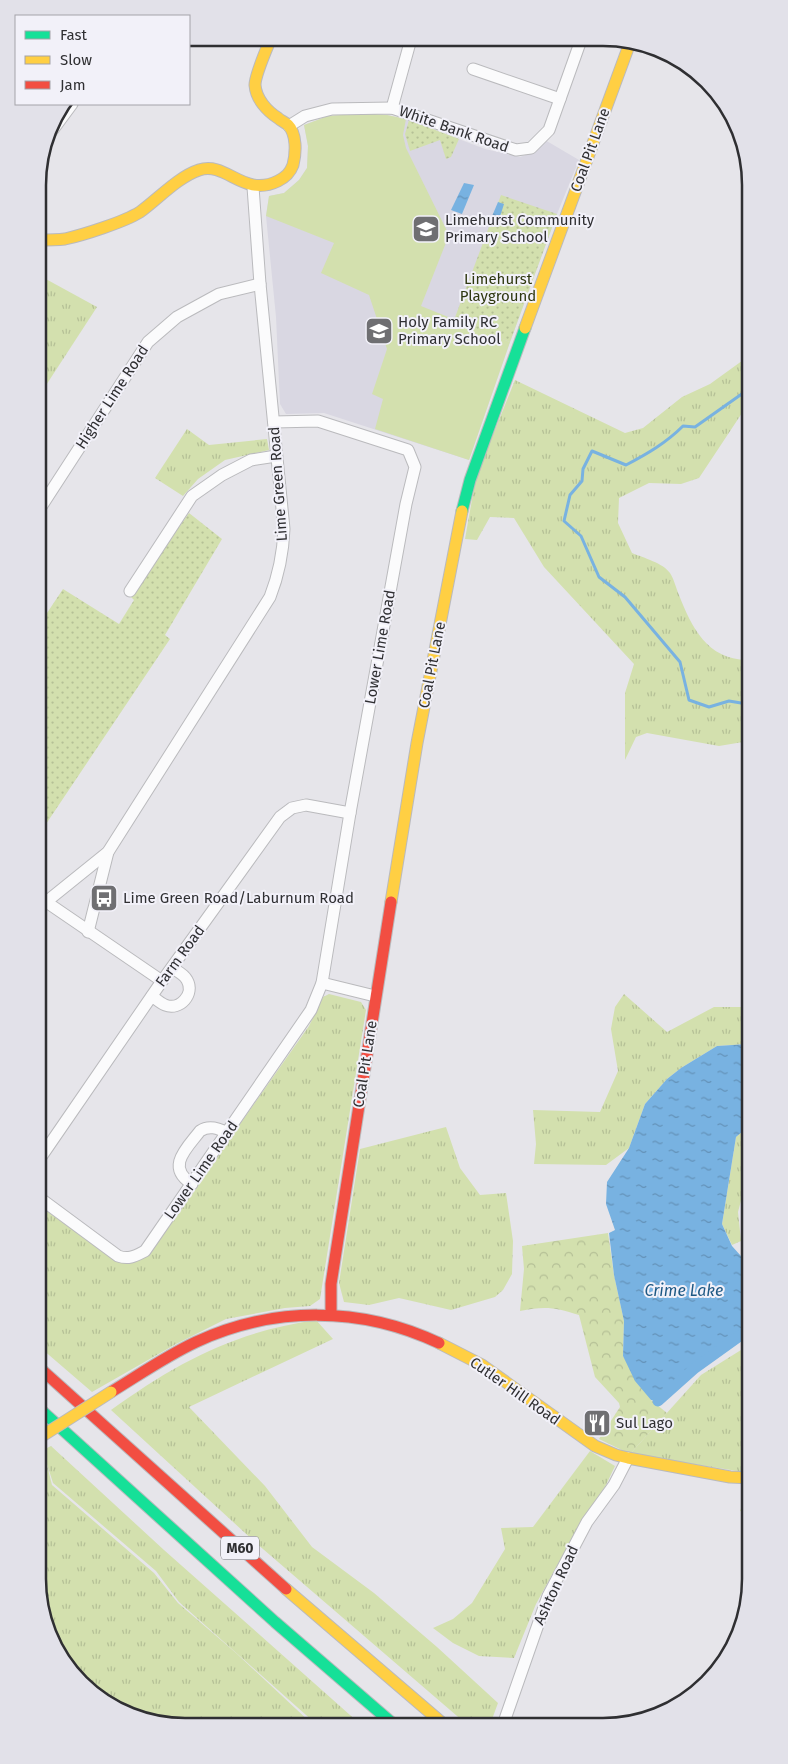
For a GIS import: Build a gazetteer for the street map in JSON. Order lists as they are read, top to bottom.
{
  "streets": {
    "main road": ["Coal Pit Lane", "Cutler Hill Road", "M60"],
    "street": [
      "White Bank Road",
      "Higher Lime Road",
      "Lime Green Road",
      "Lower Lime Road",
      "Farm Road",
      "Ashton Road"
    ]
  },
  "crossings": [
    ["Coal Pit Lane", "Cutler Hill Road"],
    ["Higher Lime Road", "Lime Green Road"],
    ["Lime Green Road", "Lower Lime Road"],
    ["Lower Lime Road", "Farm Road"],
    ["Cutler Hill Road", "Ashton Road"]
  ],
  "water": ["Crime Lake"],
  "parks": ["Limehurst Playground"],
  "places": {
    "school or university": ["Limehurst Community Primary School", "Holy Family RC Primary School"],
    "bus stop": ["Lime Green Road/Laburnum Road"],
    "restaurant": ["Sul Lago"]
  },
  "legend": ["Fast", "Slow", "Jam"]
}
